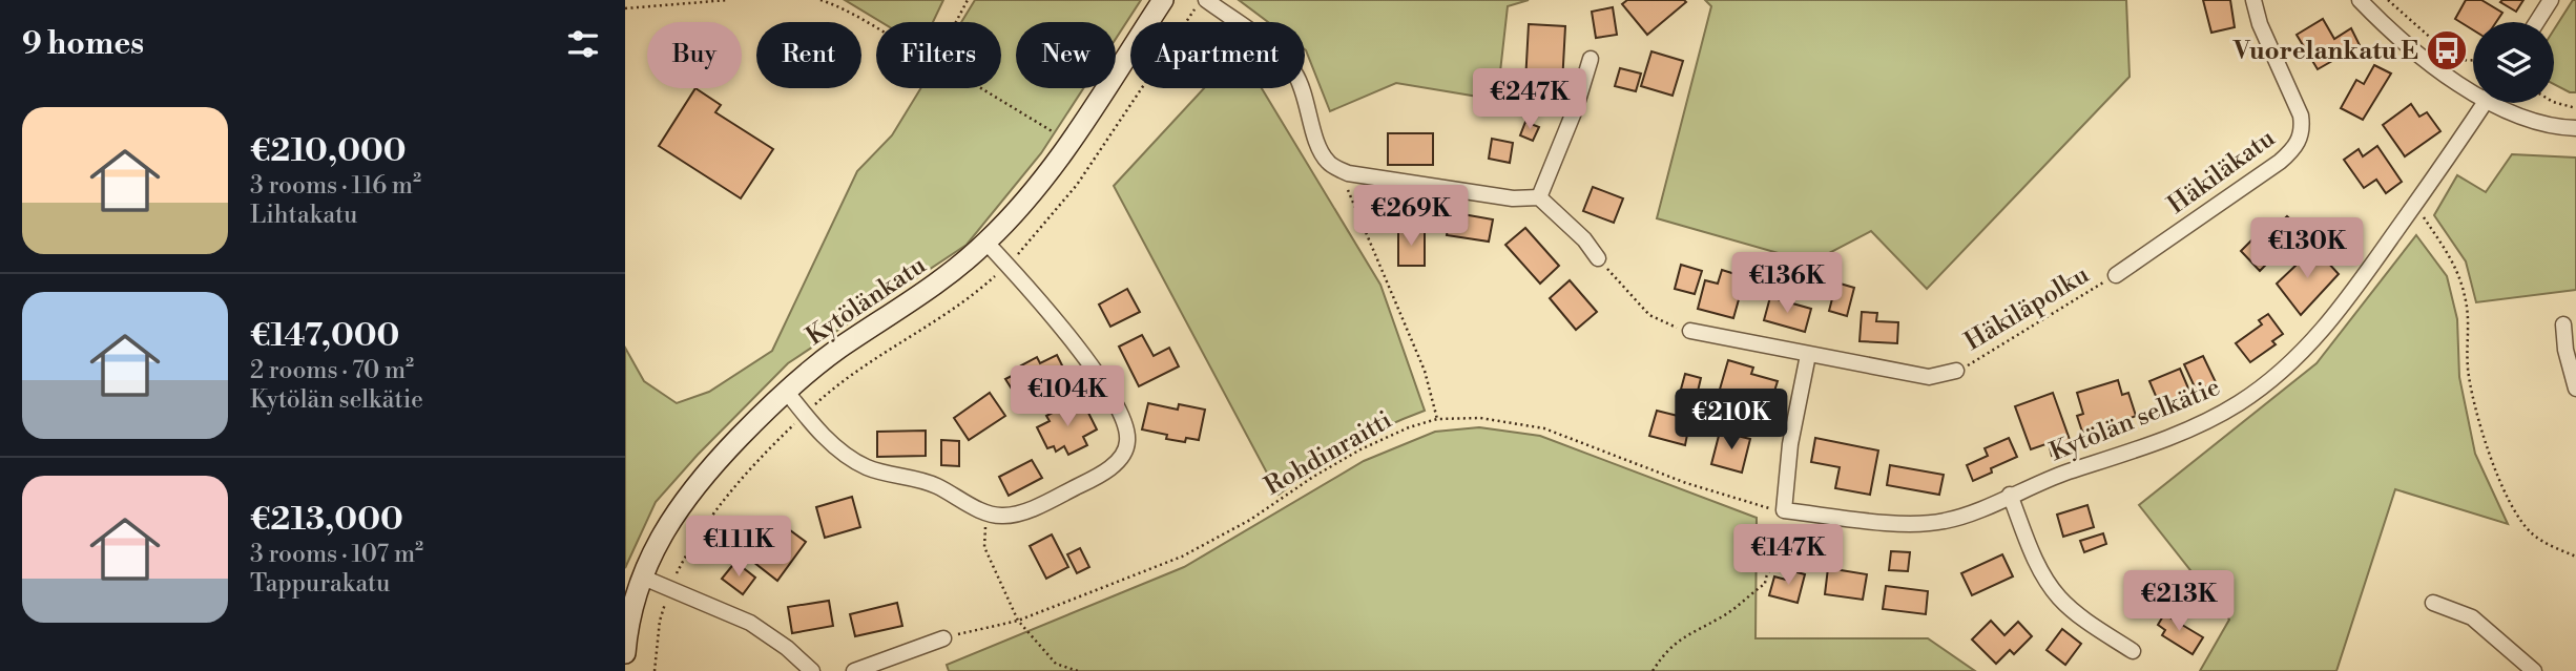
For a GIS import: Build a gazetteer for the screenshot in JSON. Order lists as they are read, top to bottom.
{
  "streets": {
    "street": ["Häkiläkatu", "Kytölänkatu", "Kytölän selkätie"],
    "path": ["Häkiläpolku", "Rohdinraitti"]
  },
  "crossings": [
    ["Häkiläkatu", "Häkiläpolku"],
    ["Kytölän selkätie", "Rohdinraitti"]
  ],
  "places": {
    "bus stop": ["Vuorelankatu E"]
  },
  "page": {
    "heading": "9 homes",
    "chip": [
      "Buy",
      "Rent",
      "Filters",
      "New",
      "Apartment"
    ],
    "price": [
      "€247K",
      "€269K",
      "€130K",
      "€136K",
      "€104K",
      "€210K",
      "€111K",
      "€147K",
      "€213K"
    ],
    "list": [
      {
        "name": "€210,000",
        "note": "3 rooms · 116 m² · Lihtakatu"
      },
      {
        "name": "€147,000",
        "note": "2 rooms · 70 m² · Kytölän selkätie"
      },
      {
        "name": "€213,000",
        "note": "3 rooms · 107 m² · Tappurakatu"
      }
    ]
  }
}
